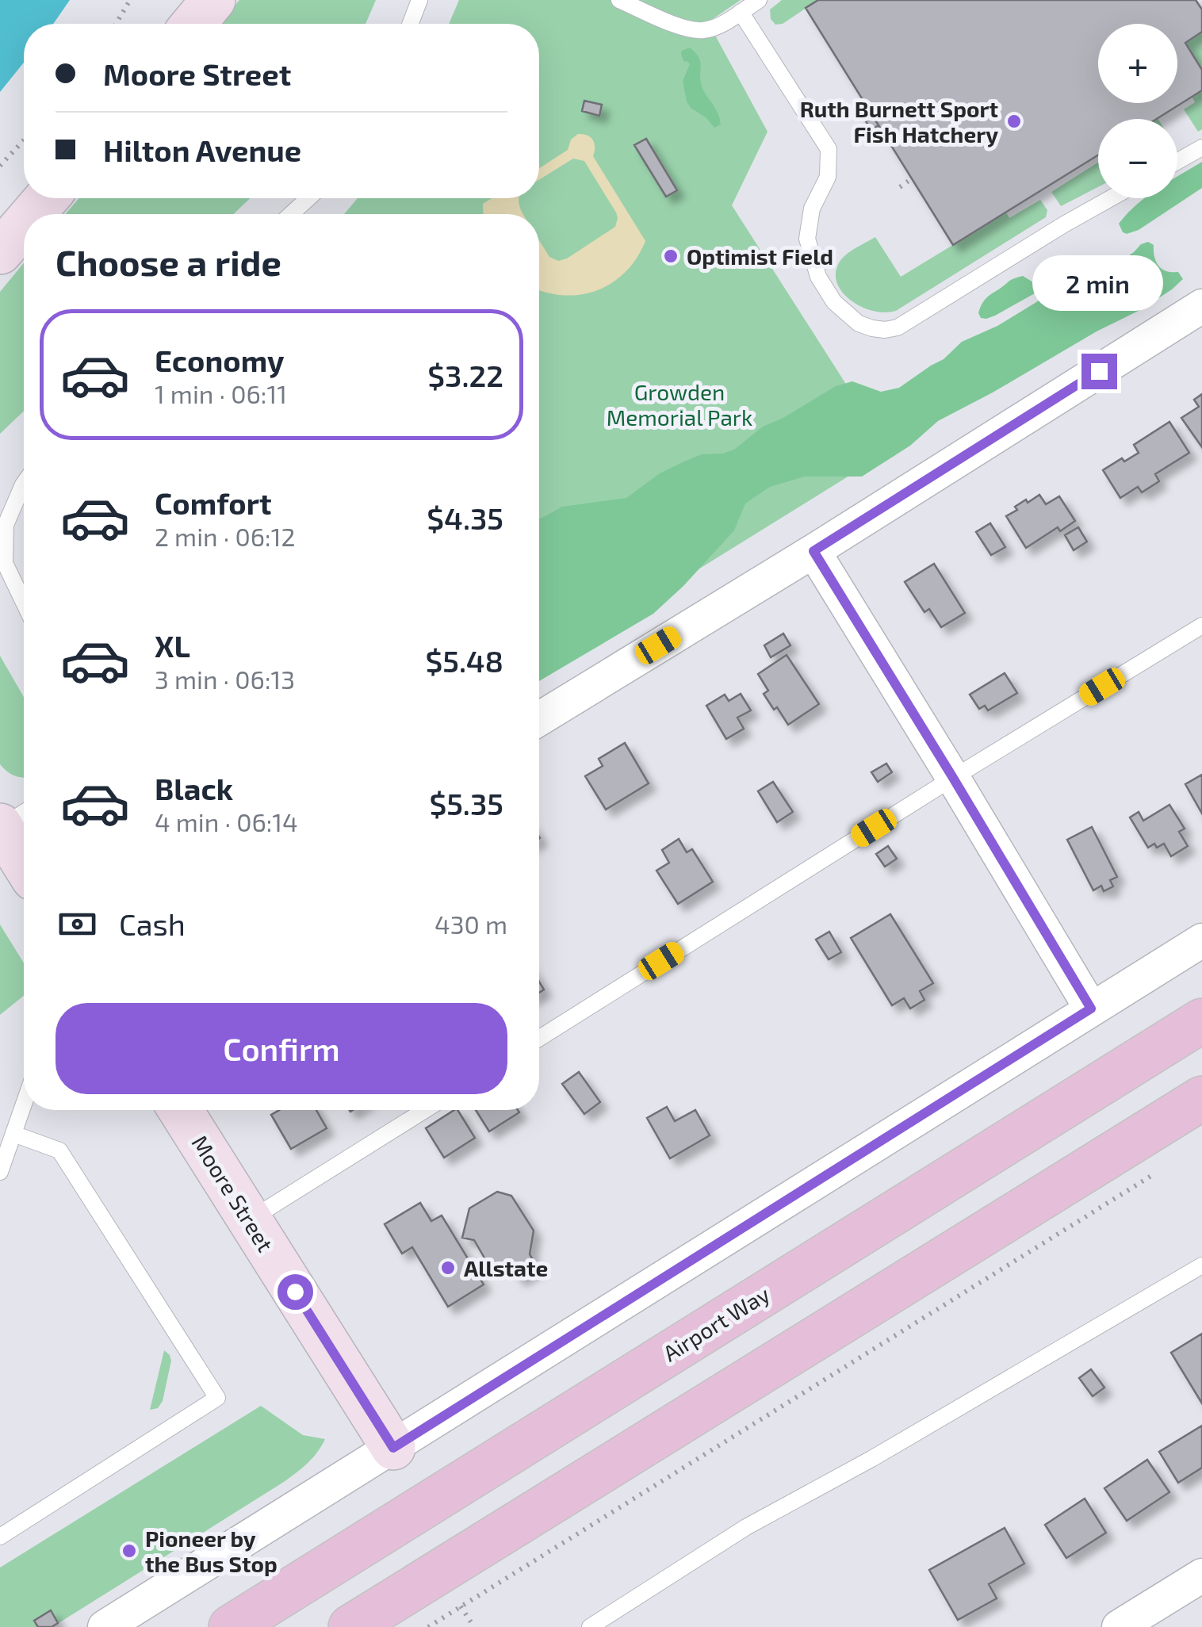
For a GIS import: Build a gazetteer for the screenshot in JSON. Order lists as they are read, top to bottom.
{
  "streets": {
    "main road": ["Airport Way"],
    "street": ["Moore Street"]
  },
  "parks": ["Growden Memorial Park"],
  "places": [
    "Ruth Burnett Sport Fish Hatchery",
    "Optimist Field",
    "Allstate",
    "Pioneer by the Bus Stop"
  ],
  "page": {
    "map_buttons": ["+", "−"],
    "banner": ["Moore Street", "Hilton Avenue"],
    "heading": "Choose a ride",
    "bubble": "2 min",
    "list": [
      {
        "name": "Economy",
        "note": "1 min · 06:11",
        "value": "$3.22"
      },
      {
        "name": "Comfort",
        "note": "2 min · 06:12",
        "value": "$4.35"
      },
      {
        "name": "XL",
        "note": "3 min · 06:13",
        "value": "$5.48"
      },
      {
        "name": "Black",
        "note": "4 min · 06:14",
        "value": "$5.35"
      }
    ],
    "pay": ["Cash", "430 m"],
    "buttons": "Confirm"
  }
}
